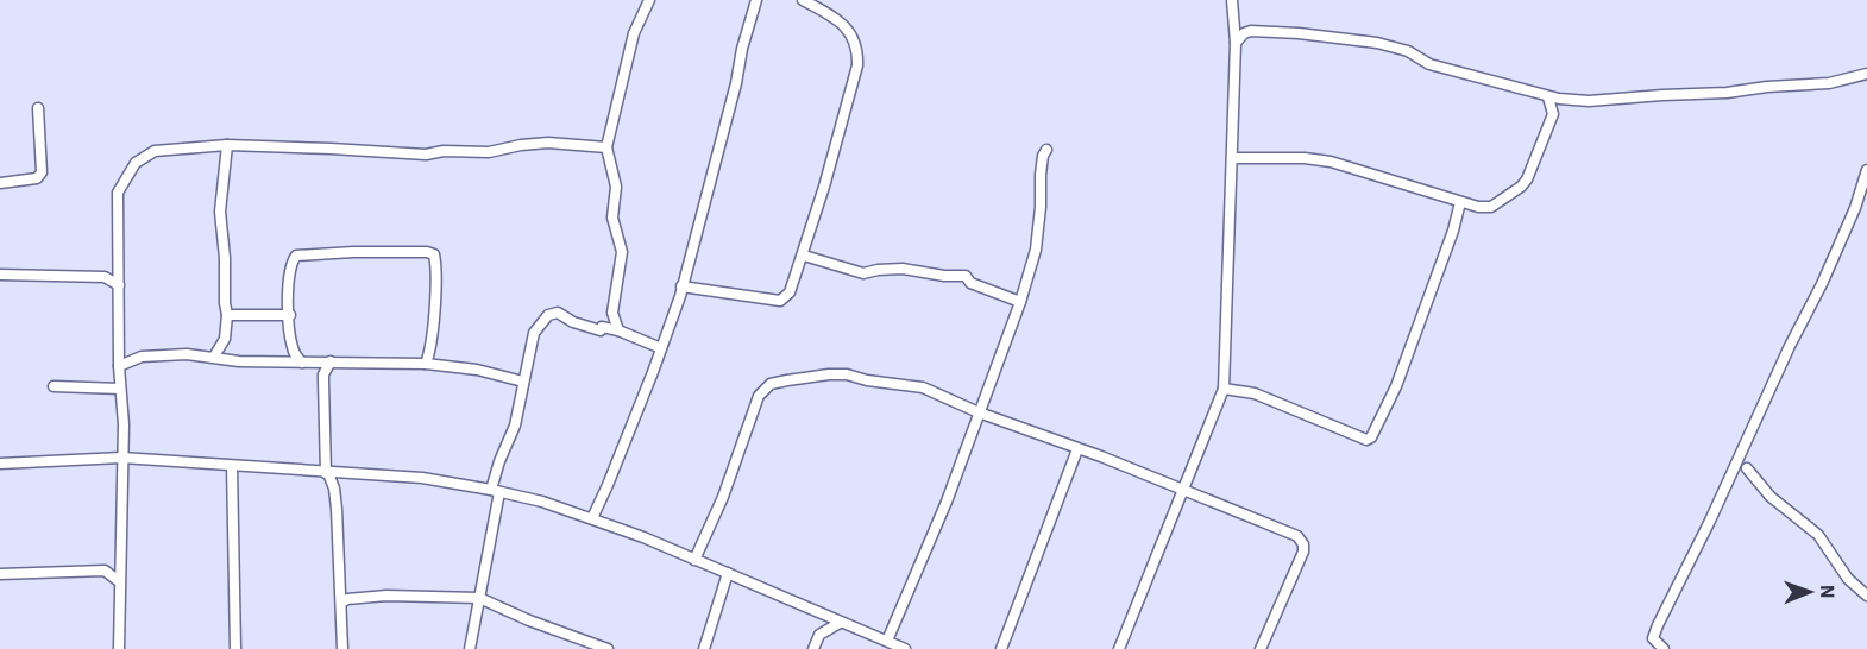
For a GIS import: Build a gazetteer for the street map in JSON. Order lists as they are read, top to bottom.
{
  "north": "right"
}
